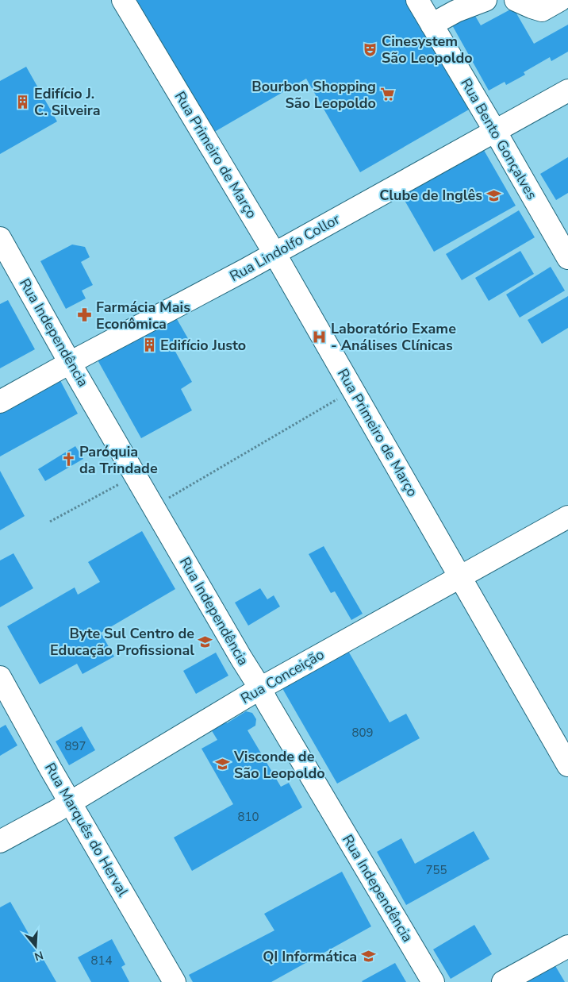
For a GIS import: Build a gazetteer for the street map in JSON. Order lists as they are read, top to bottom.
{
  "streets": {
    "street": [
      "Rua Bento Gonçalves",
      "Rua Primeiro de Março",
      "Rua Lindolfo Collor",
      "Rua Independência",
      "Rua Conceição",
      "Rua Marquês do Herval"
    ]
  },
  "crossings": [
    ["Rua Bento Gonçalves", "Rua Lindolfo Collor"],
    ["Rua Primeiro de Março", "Rua Lindolfo Collor"],
    ["Rua Primeiro de Março", "Rua Conceição"],
    ["Rua Lindolfo Collor", "Rua Independência"],
    ["Rua Independência", "Rua Conceição"],
    ["Rua Conceição", "Rua Marquês do Herval"]
  ],
  "places": {
    "theatre": ["Cinesystem São Leopoldo"],
    "supermarket": ["Bourbon Shopping São Leopoldo"],
    "building": ["Edifício J. C. Silveira", "Edifício Justo"],
    "school or university": [
      "Clube de Inglês",
      "Byte Sul Centro de Educação Profissional",
      "Visconde de São Leopoldo",
      "QI Informática"
    ],
    "pharmacy": ["Farmácia Mais Econômica"],
    "hospital": ["Laboratório Exame - Análises Clínicas"],
    "church": ["Paróquia da Trindade"]
  },
  "house_numbers": [
    "809",
    "897",
    "810",
    "755",
    "814"
  ],
  "north": "bottom"
}
